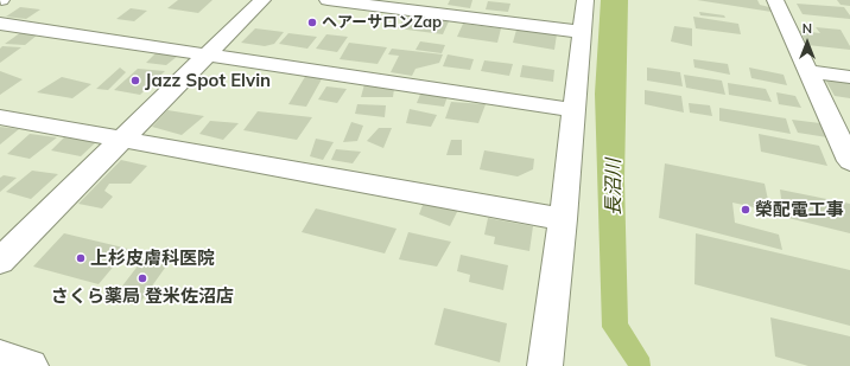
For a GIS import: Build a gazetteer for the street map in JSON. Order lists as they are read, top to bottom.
{
  "water": ["長沼川"],
  "places": [
    "ヘアーサロンZap",
    "Jazz Spot Elvin",
    "榮配電工事",
    "上杉皮膚科医院",
    "さくら薬局 登米佐沼店"
  ],
  "north": "top"
}
